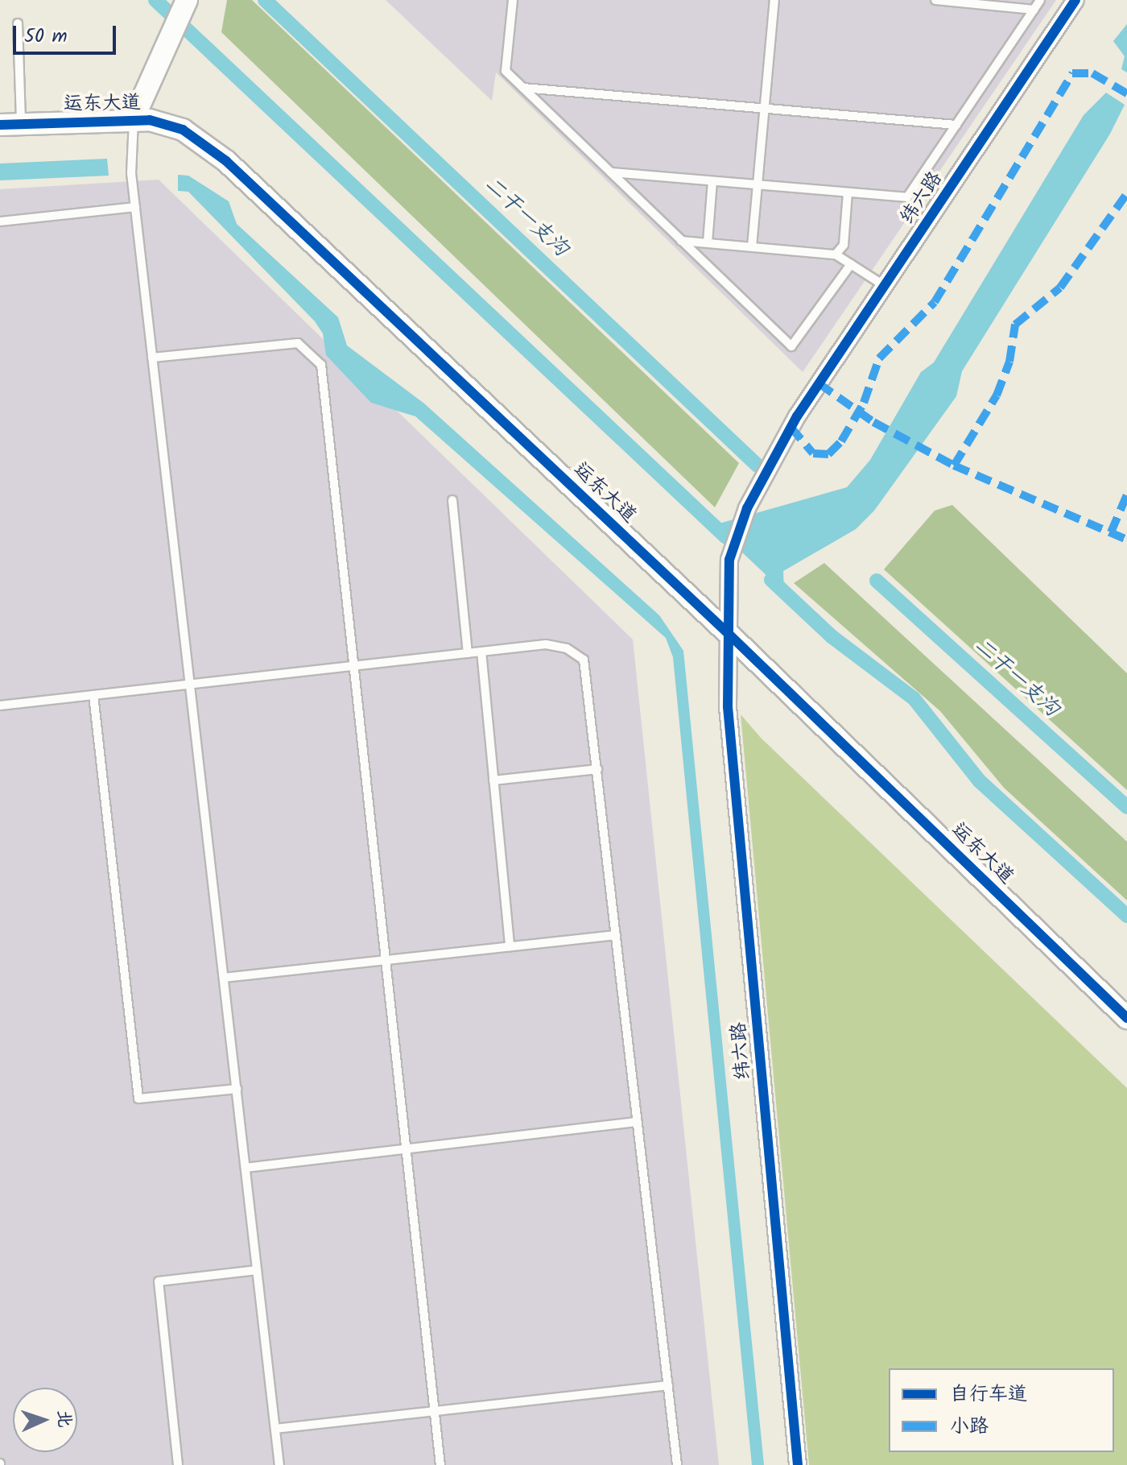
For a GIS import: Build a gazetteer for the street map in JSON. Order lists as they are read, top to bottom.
{
  "streets": {
    "street": ["运东大道", "纬六路"]
  },
  "crossings": [
    ["运东大道", "纬六路"]
  ],
  "water": ["二干一支沟"],
  "legend": ["自行车道", "小路"],
  "scale_bar": "50 m",
  "north": "right"
}
